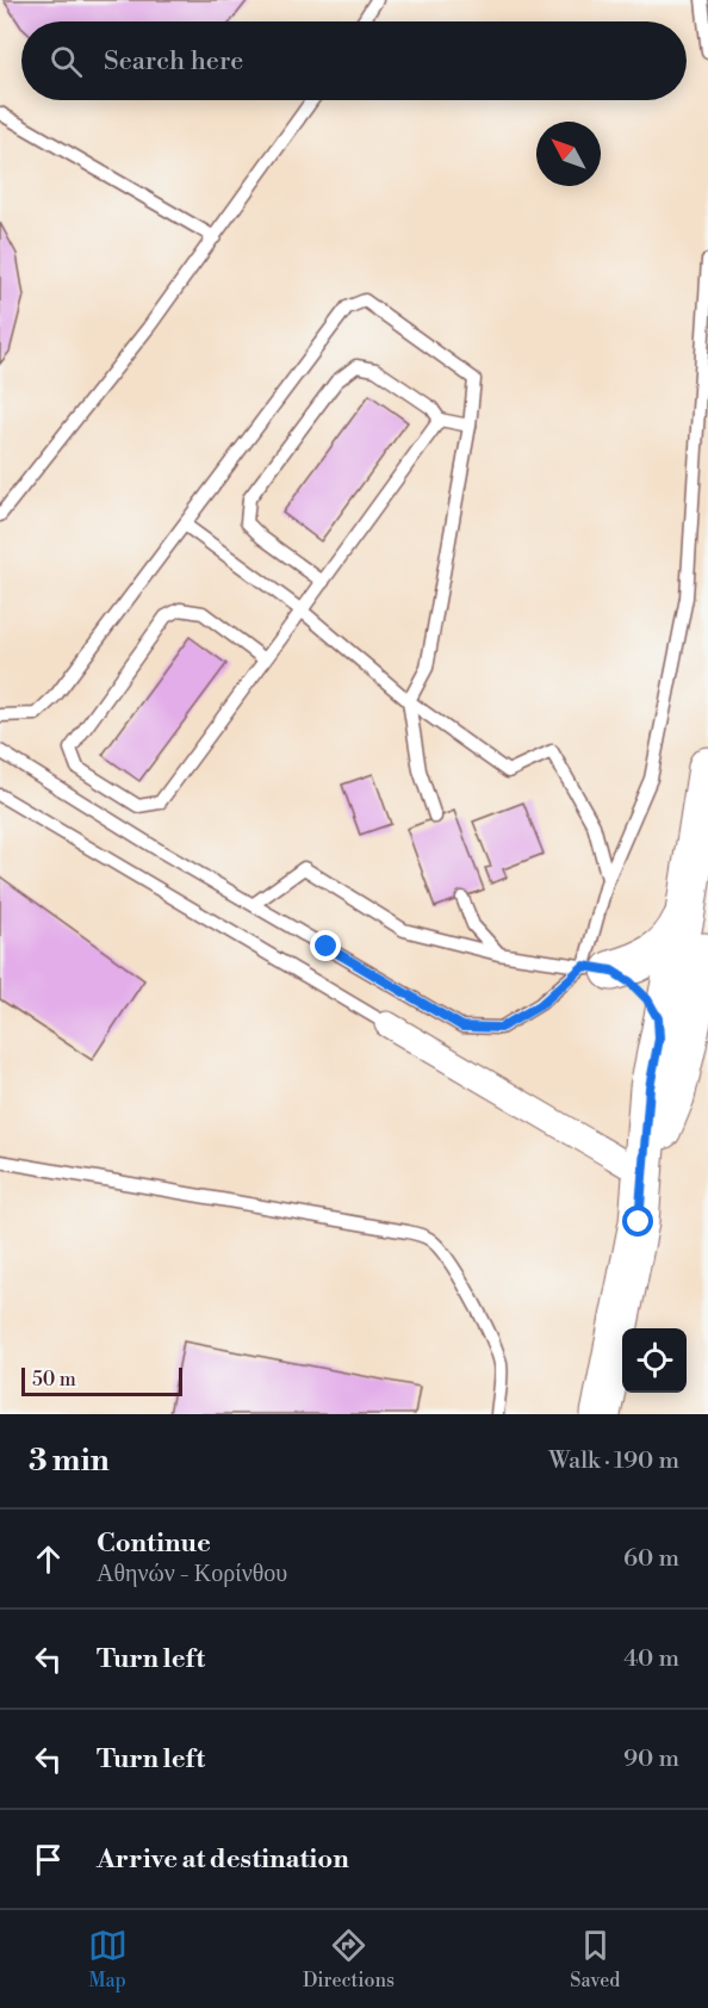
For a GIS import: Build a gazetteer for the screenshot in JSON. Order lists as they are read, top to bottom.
{
  "scale_bar": "50 m",
  "north": "top left",
  "page": {
    "search": "Search here",
    "scale": "50 m",
    "heading": ["3 min", "Walk · 190 m"],
    "list": [
      ["Continue", "Αθηνών - Κορίνθου", "60 m"],
      ["Turn left", "40 m"],
      ["Turn left", "90 m"],
      "Arrive at destination"
    ],
    "nav": ["Map", "Directions", "Saved"]
  }
}
